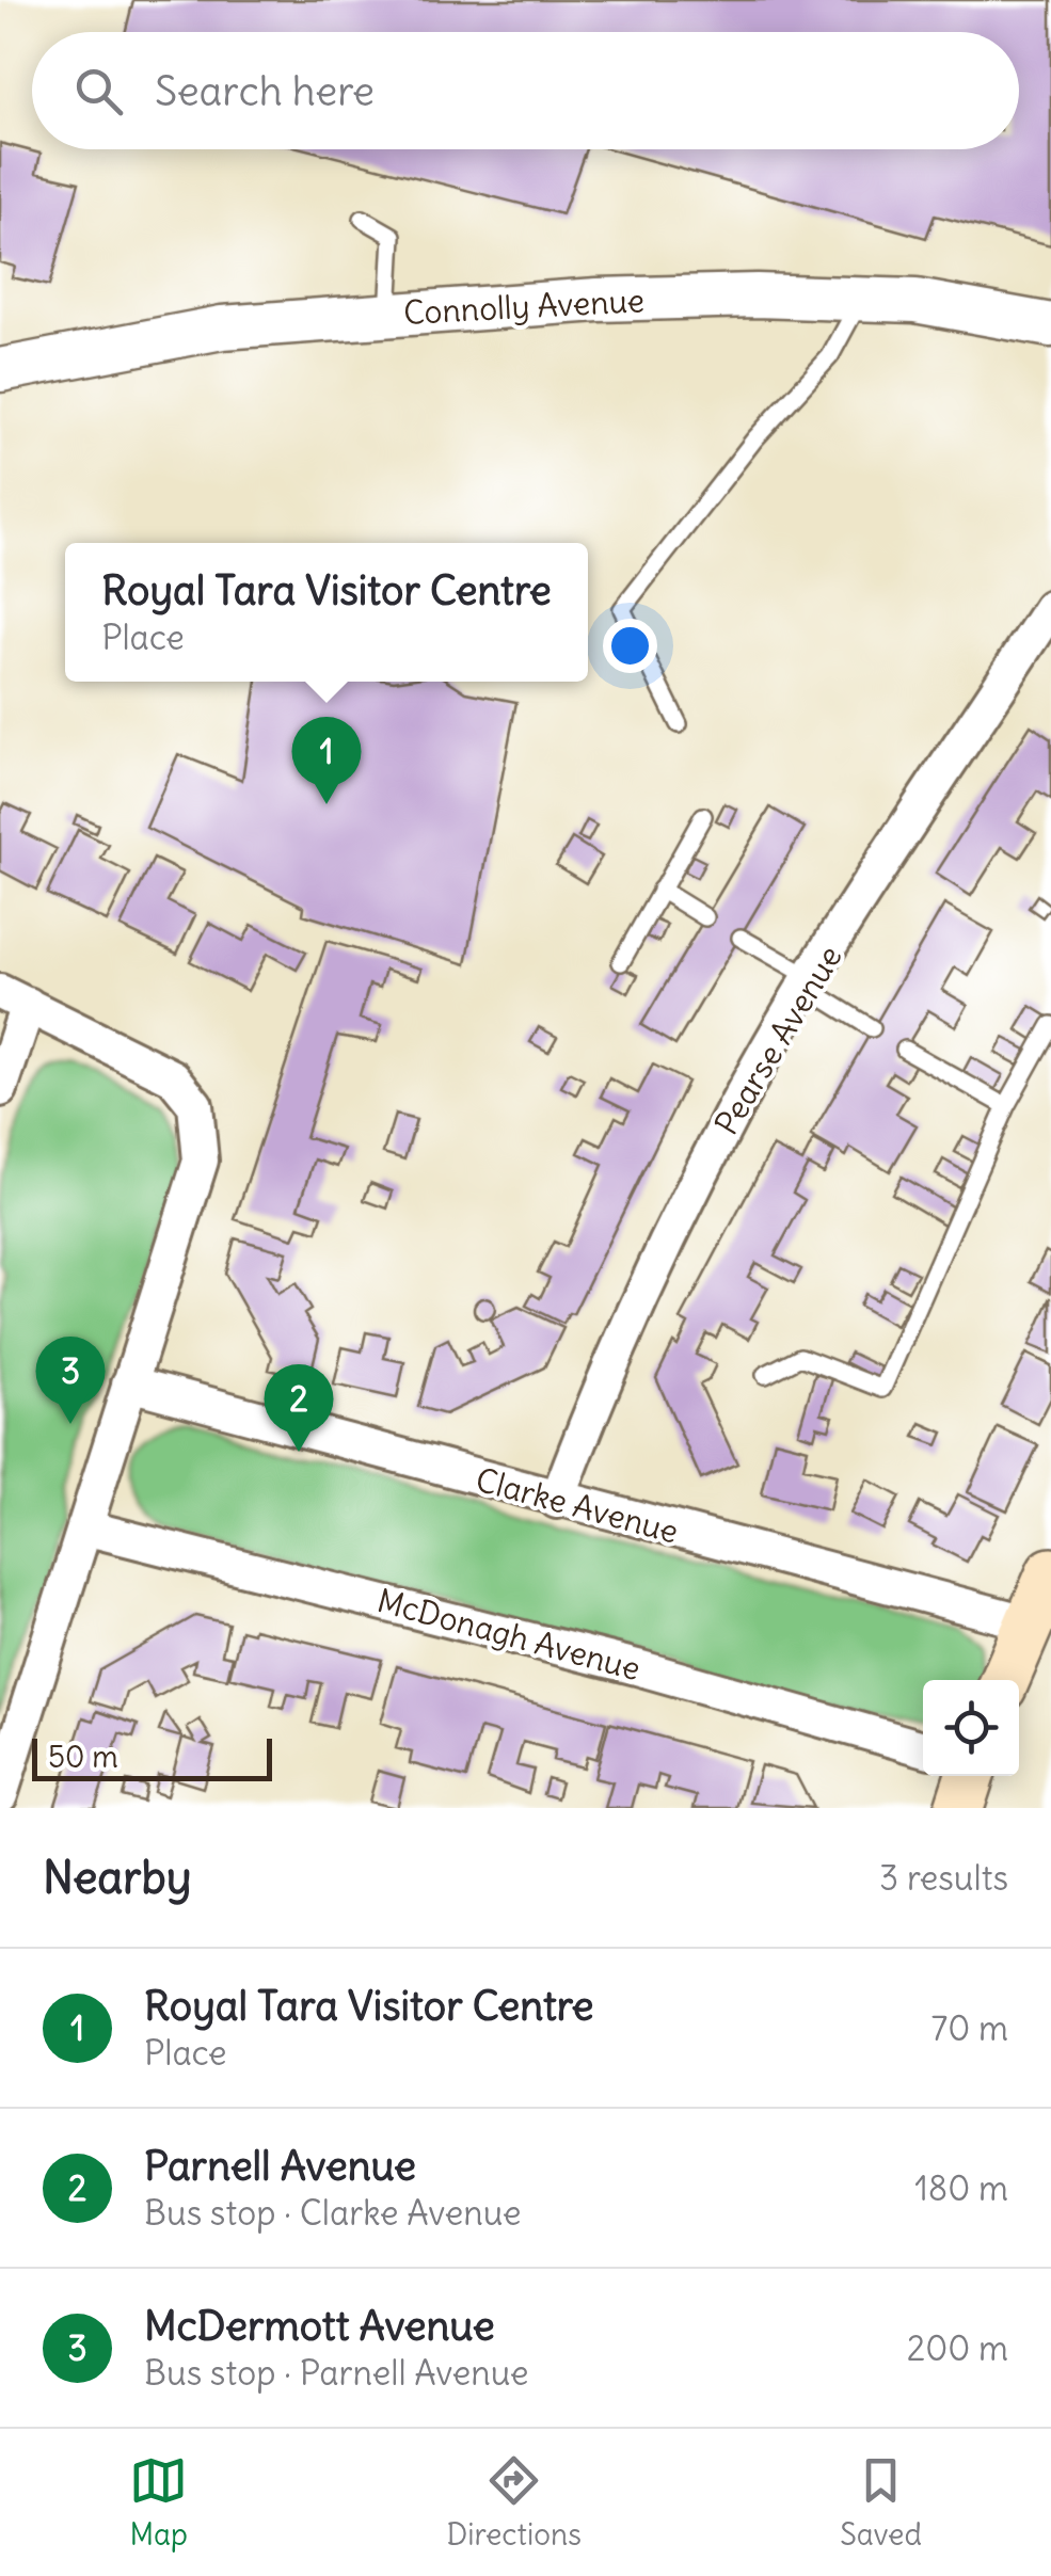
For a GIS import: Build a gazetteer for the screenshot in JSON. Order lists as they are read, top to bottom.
{
  "streets": {
    "street": [
      "Connolly Avenue",
      "Pearse Avenue",
      "Clarke Avenue",
      "McDonagh Avenue"
    ]
  },
  "crossings": [
    ["Pearse Avenue", "Clarke Avenue"]
  ],
  "scale_bar": "50 m",
  "page": {
    "search": "Search here",
    "popup": ["Royal Tara Visitor Centre", "Place"],
    "pins": ["1", "3", "2"],
    "scale": "50 m",
    "heading": ["Nearby", "3 results"],
    "list": [
      {
        "mark": "1",
        "name": "Royal Tara Visitor Centre",
        "note": "Place",
        "value": "70 m"
      },
      {
        "mark": "2",
        "name": "Parnell Avenue",
        "note": "Bus stop · Clarke Avenue",
        "value": "180 m"
      },
      {
        "mark": "3",
        "name": "McDermott Avenue",
        "note": "Bus stop · Parnell Avenue",
        "value": "200 m"
      }
    ],
    "nav": ["Map", "Directions", "Saved"]
  }
}
